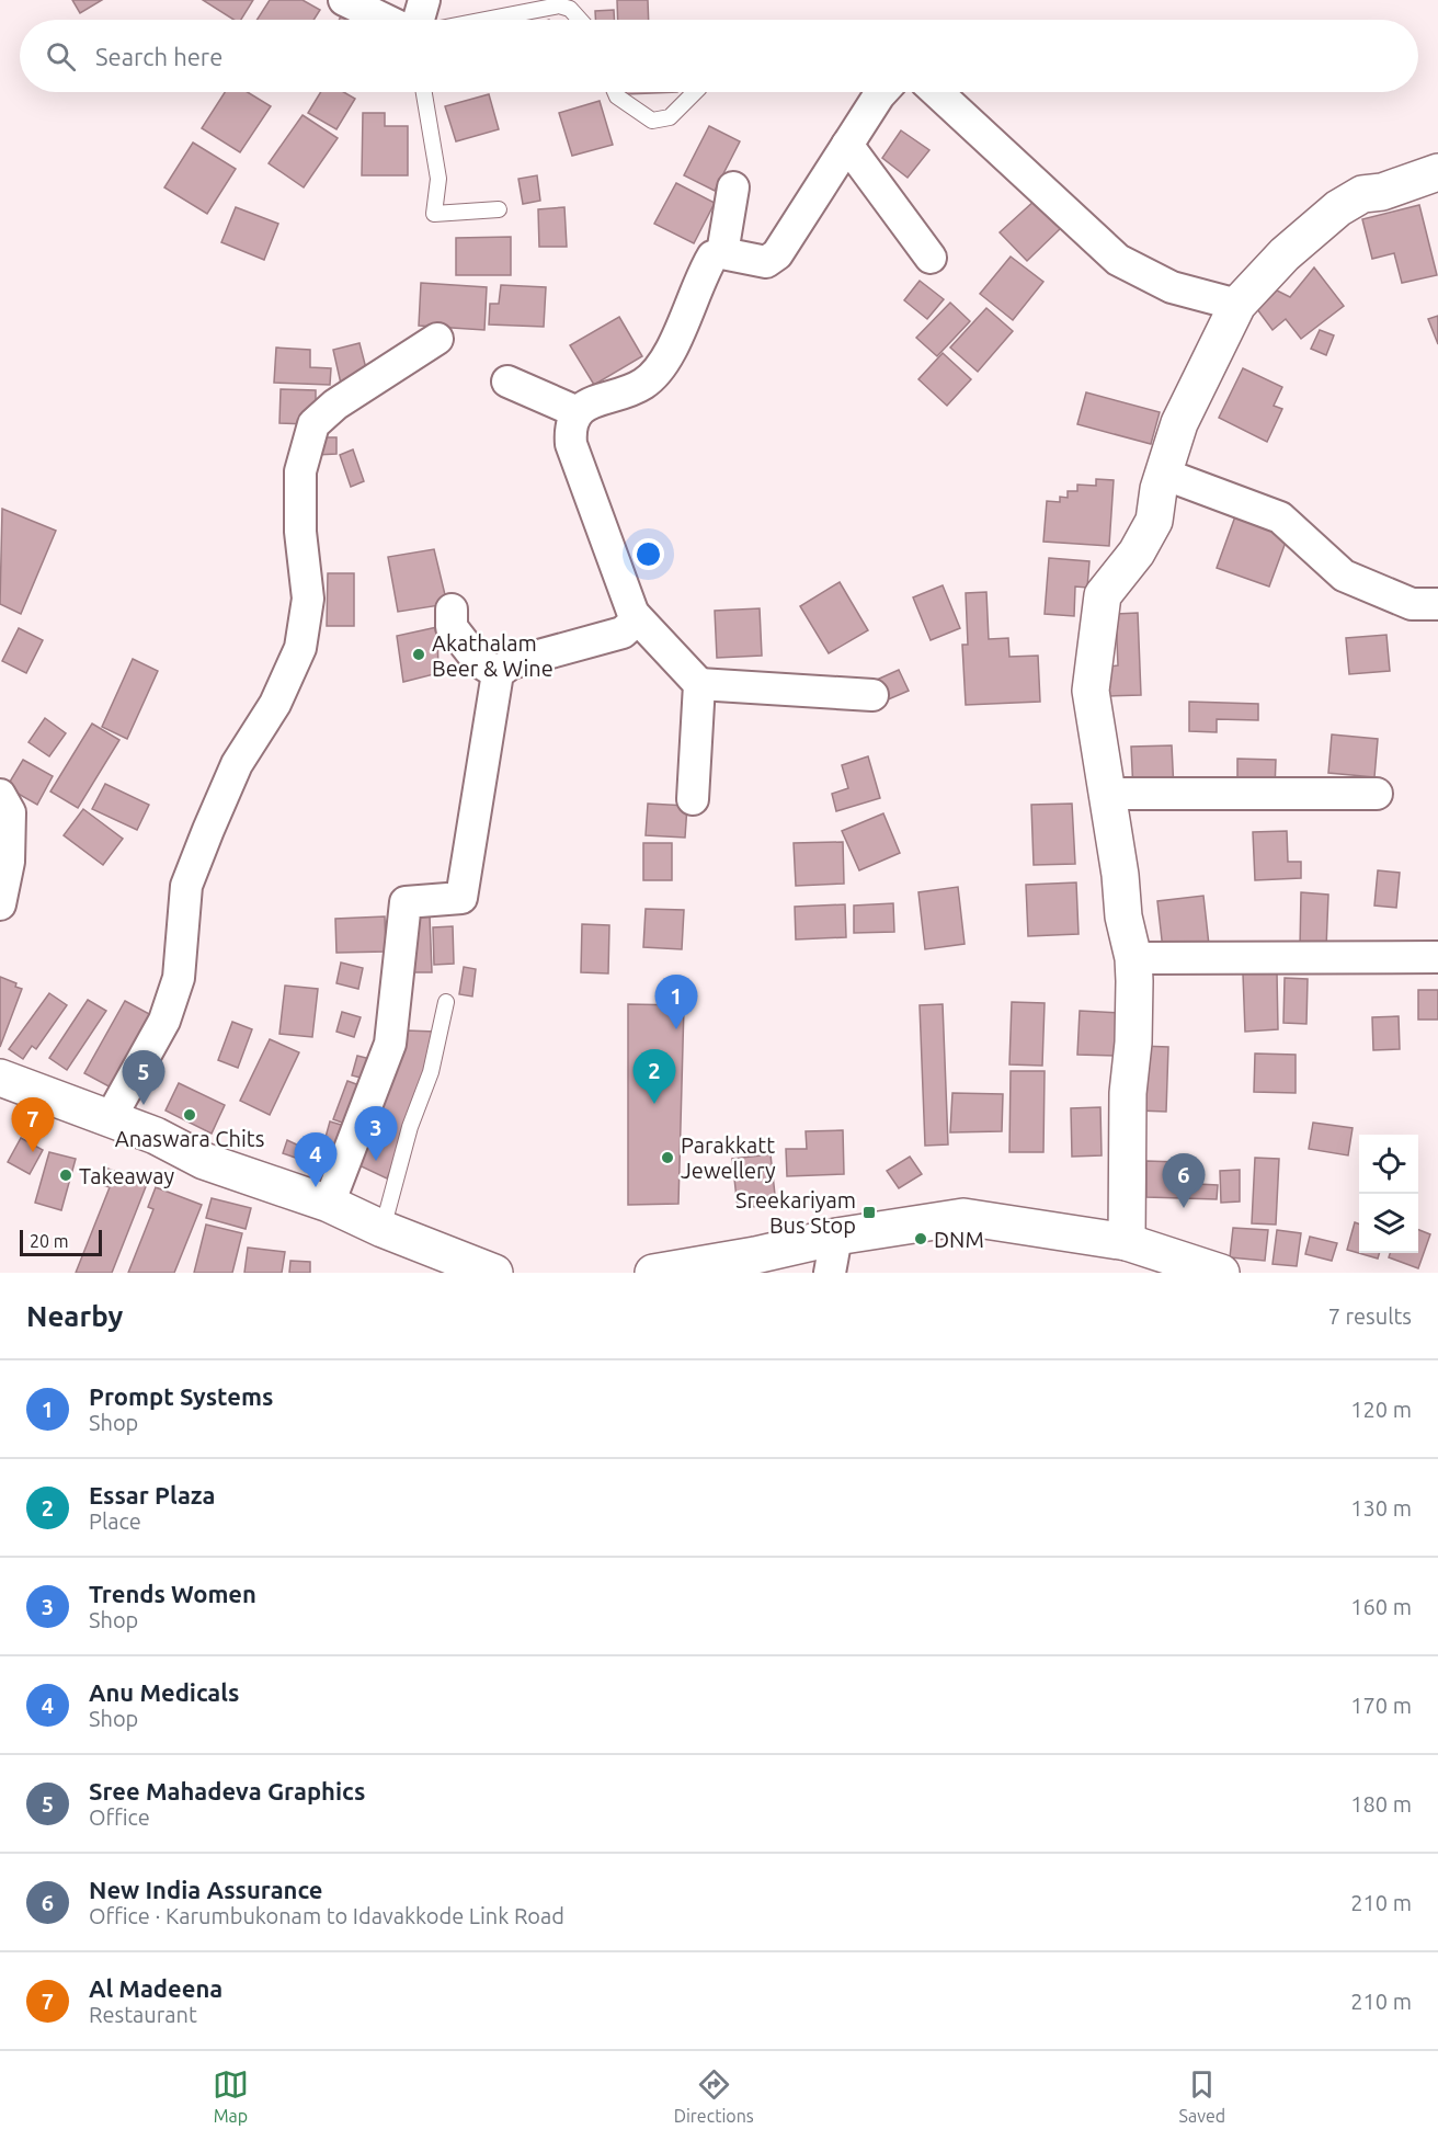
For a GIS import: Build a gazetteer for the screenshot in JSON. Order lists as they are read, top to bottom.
{
  "places": {
    "other": [
      "Akathalam Beer & Wine",
      "Anaswara Chits",
      "Parakkatt Jewellery",
      "Takeaway",
      "DNM"
    ],
    "transit": ["Sreekariyam Bus Stop"]
  },
  "scale_bar": "20 m",
  "page": {
    "search": "Search here",
    "pins": [
      "1",
      "2",
      "5",
      "7",
      "3",
      "4",
      "6"
    ],
    "scale": "20 m",
    "heading": ["Nearby", "7 results"],
    "list": [
      {
        "mark": "1",
        "name": "Prompt Systems",
        "note": "Shop",
        "value": "120 m"
      },
      {
        "mark": "2",
        "name": "Essar Plaza",
        "note": "Place",
        "value": "130 m"
      },
      {
        "mark": "3",
        "name": "Trends Women",
        "note": "Shop",
        "value": "160 m"
      },
      {
        "mark": "4",
        "name": "Anu Medicals",
        "note": "Shop",
        "value": "170 m"
      },
      {
        "mark": "5",
        "name": "Sree Mahadeva Graphics",
        "note": "Office",
        "value": "180 m"
      },
      {
        "mark": "6",
        "name": "New India Assurance",
        "note": "Office · Karumbukonam to Idavakkode Link Road",
        "value": "210 m"
      },
      {
        "mark": "7",
        "name": "Al Madeena",
        "note": "Restaurant",
        "value": "210 m"
      }
    ],
    "nav": ["Map", "Directions", "Saved"]
  }
}
